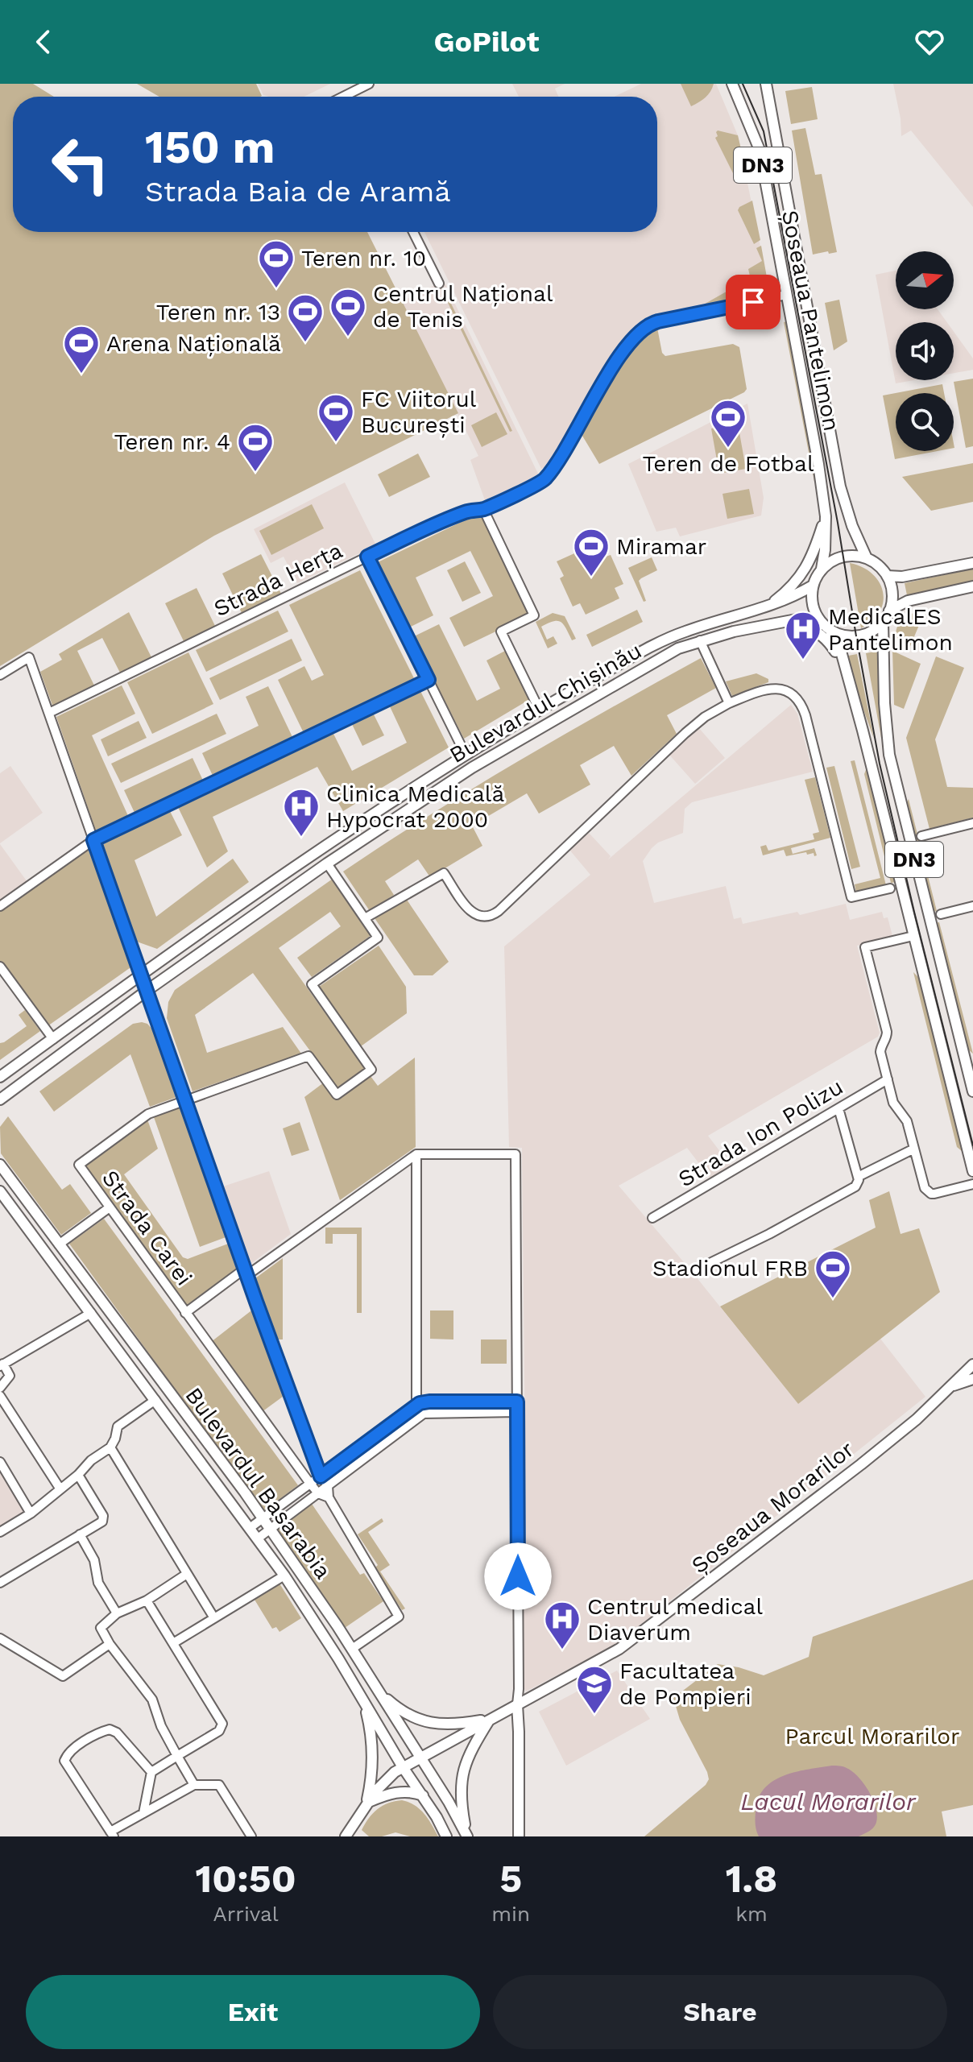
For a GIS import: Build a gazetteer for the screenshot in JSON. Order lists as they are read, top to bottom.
{
  "streets": {
    "main road": [
      "DN3",
      "Șoseaua Pantelimon",
      "Bulevardul Chișinău",
      "Bulevardul Basarabia",
      "Șoseaua Morarilor"
    ],
    "street": ["Strada Herța", "Strada Ion Polizu", "Strada Carei"]
  },
  "crossings": [
    ["DN3", "Șoseaua Pantelimon"],
    ["DN3", "Bulevardul Chișinău"],
    ["Șoseaua Pantelimon", "Strada Herța"],
    ["Șoseaua Pantelimon", "Bulevardul Chișinău"],
    ["Bulevardul Basarabia", "Șoseaua Morarilor"]
  ],
  "water": ["Lacul Morarilor"],
  "parks": ["Parcul Morarilor"],
  "places": {
    "sports": [
      "Teren nr. 10",
      "Centrul Național de Tenis",
      "Teren nr. 13",
      "Arena Națională",
      "FC Viitorul București",
      "Teren de Fotbal",
      "Teren nr. 4",
      "Miramar",
      "Stadionul FRB"
    ],
    "hospital": ["MedicalES Pantelimon", "Clinica Medicală Hypocrat 2000", "Centrul medical Diaverum"],
    "school or university": ["Facultatea de Pompieri"]
  },
  "north": "right",
  "page": {
    "header": "GoPilot",
    "turn": ["150 m", "Strada Baia de Aramă"],
    "eta": [
      "10:50",
      "Arrival",
      "5",
      "min",
      "1.8",
      "km"
    ],
    "buttons": ["Exit", "Share"]
  }
}
